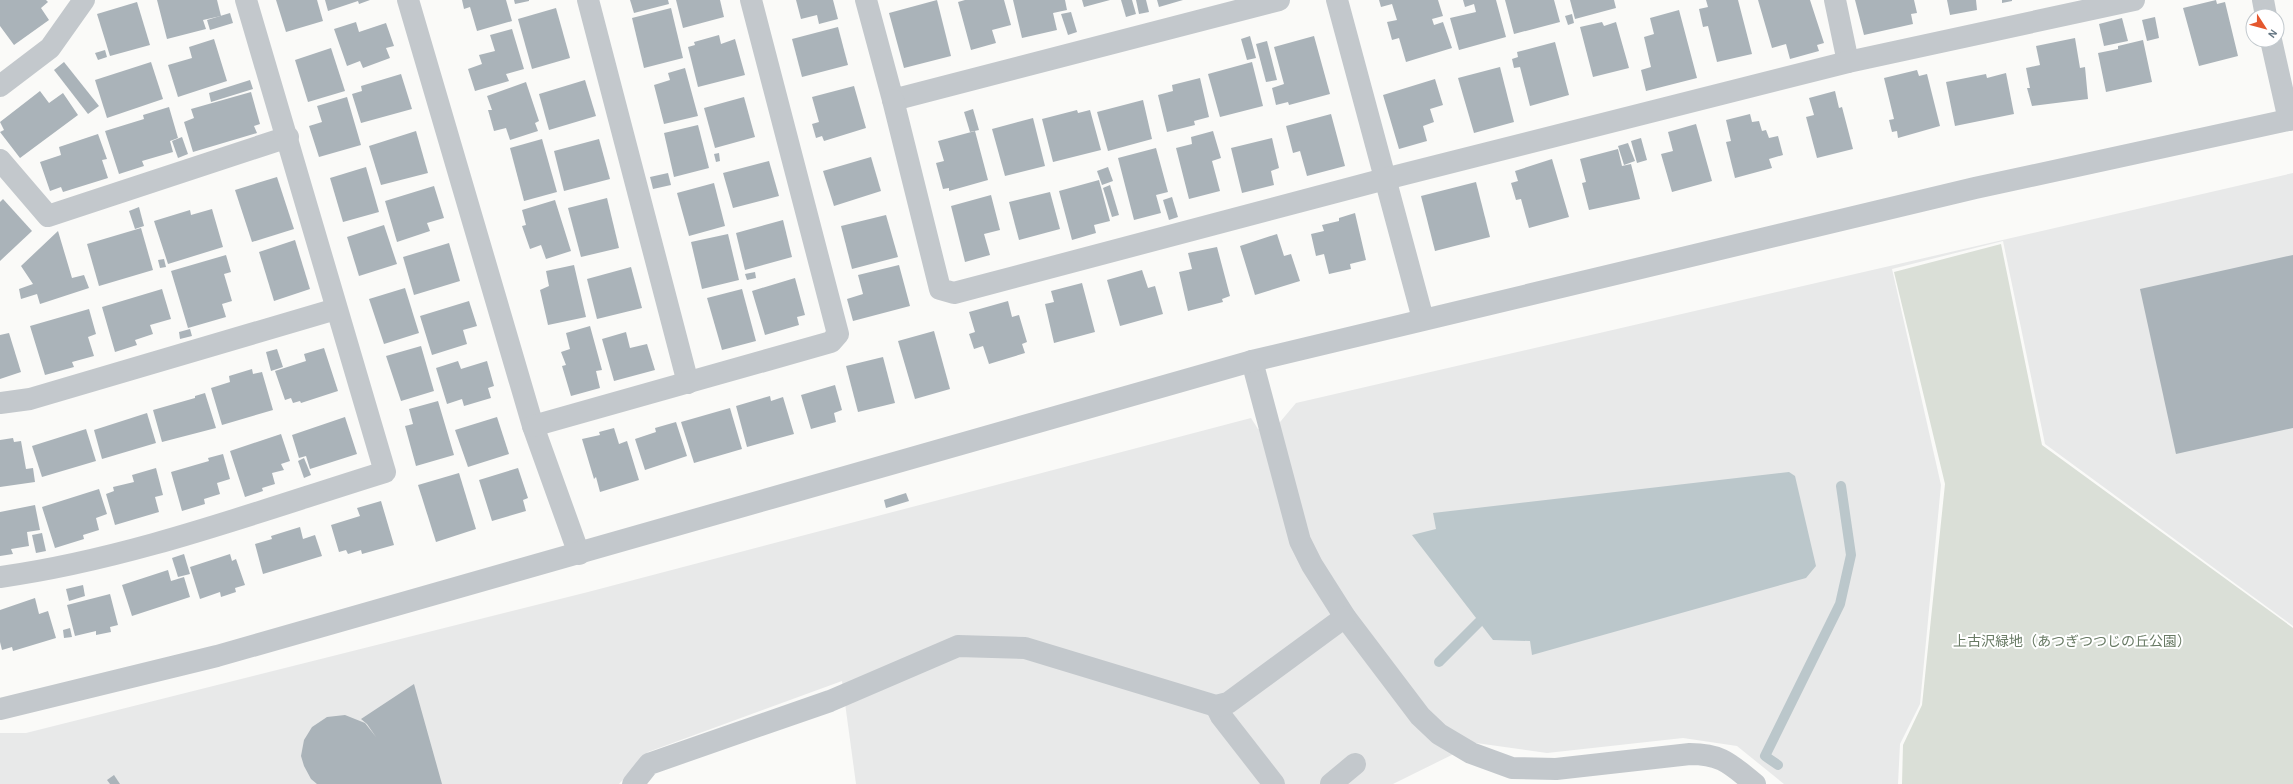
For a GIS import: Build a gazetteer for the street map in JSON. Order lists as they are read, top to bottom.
{
  "parks": ["上古沢緑地（あつぎつつじの丘公園）"],
  "north": "bottom right"
}
